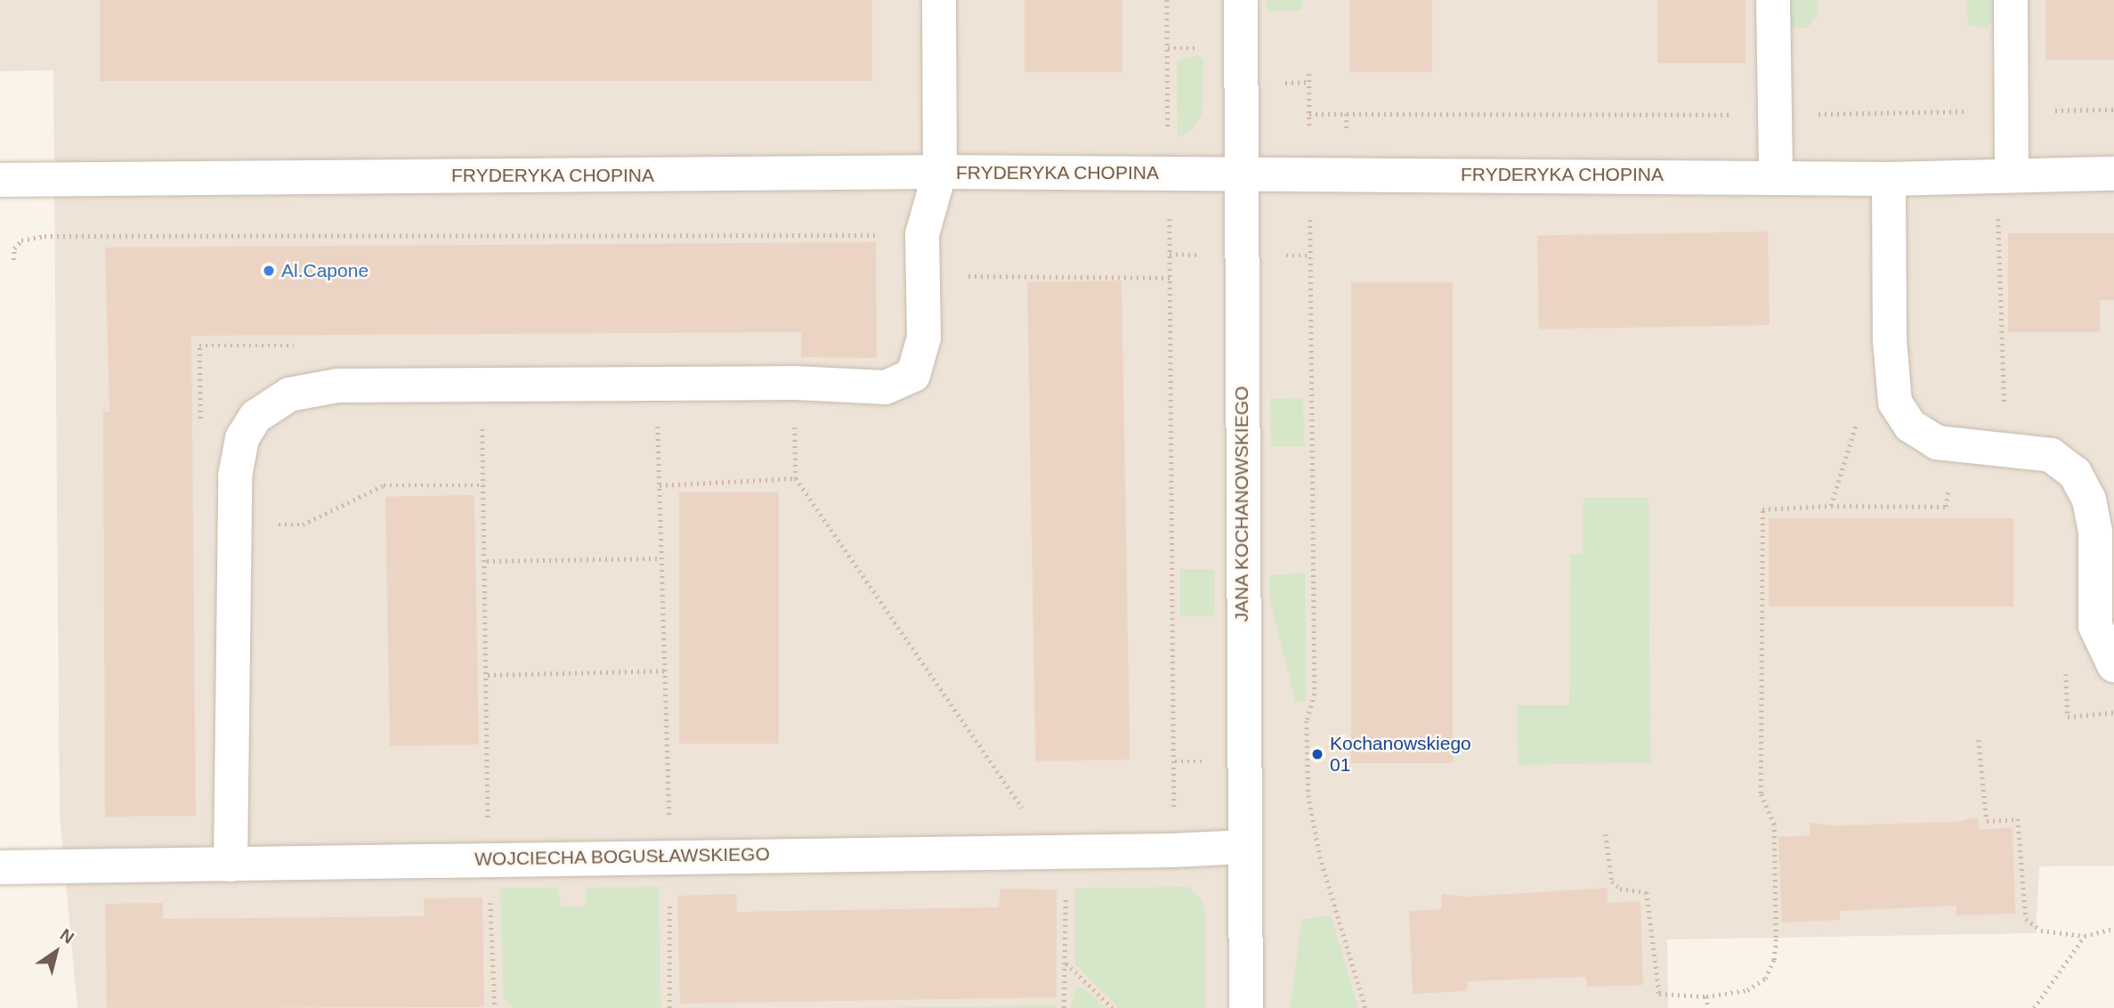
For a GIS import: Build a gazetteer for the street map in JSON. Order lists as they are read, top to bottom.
{
  "streets": {
    "street": ["FRYDERYKA CHOPINA", "JANA KOCHANOWSKIEGO", "WOJCIECHA BOGUSŁAWSKIEGO"]
  },
  "crossings": [
    ["FRYDERYKA CHOPINA", "JANA KOCHANOWSKIEGO"],
    ["JANA KOCHANOWSKIEGO", "WOJCIECHA BOGUSŁAWSKIEGO"]
  ],
  "places": ["Al.Capone", "Kochanowskiego 01"],
  "north": "top right"
}
